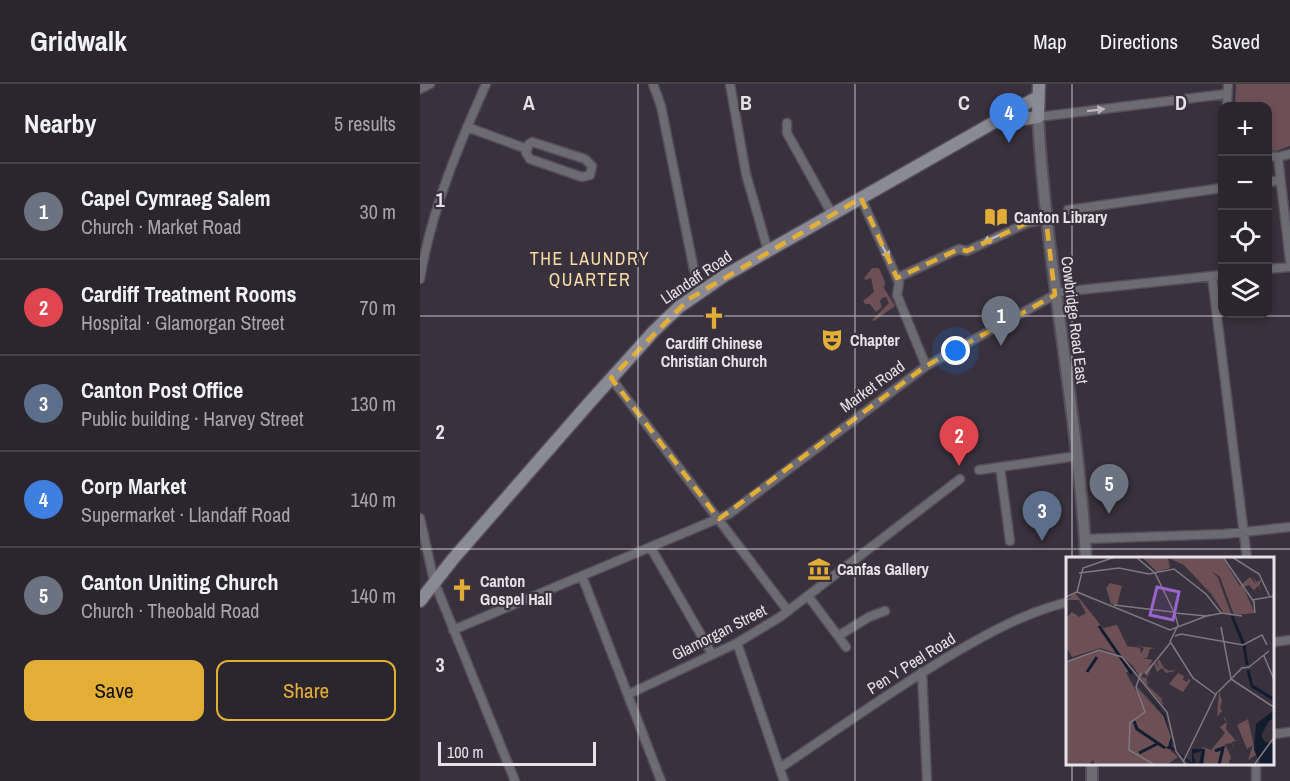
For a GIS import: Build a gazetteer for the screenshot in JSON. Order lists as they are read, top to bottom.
{
  "streets": {
    "main road": ["Llandaff Road", "Cowbridge Road East"],
    "street": ["Market Road", "Glamorgan Street", "Pen Y Peel Road"]
  },
  "crossings": [
    ["Llandaff Road", "Cowbridge Road East"],
    ["Cowbridge Road East", "Market Road"]
  ],
  "districts": ["THE LAUNDRY QUARTER"],
  "places": {
    "library": ["Canton Library"],
    "church": ["Cardiff Chinese Christian Church", "Canton Gospel Hall"],
    "theatre": ["Chapter"],
    "museum": ["Canfas Gallery"]
  },
  "scale_bar": "100 m",
  "page": {
    "header": "Gridwalk",
    "nav": ["Map", "Directions", "Saved"],
    "heading": ["Nearby", "5 results"],
    "pins": [
      "4",
      "1",
      "2",
      "5",
      "3"
    ],
    "map_buttons": ["+", "−"],
    "list": [
      {
        "mark": "1",
        "name": "Capel Cymraeg Salem",
        "note": "Church · Market Road",
        "value": "30 m"
      },
      {
        "mark": "2",
        "name": "Cardiff Treatment Rooms",
        "note": "Hospital · Glamorgan Street",
        "value": "70 m"
      },
      {
        "mark": "3",
        "name": "Canton Post Office",
        "note": "Public building · Harvey Street",
        "value": "130 m"
      },
      {
        "mark": "4",
        "name": "Corp Market",
        "note": "Supermarket · Llandaff Road",
        "value": "140 m"
      },
      {
        "mark": "5",
        "name": "Canton Uniting Church",
        "note": "Church · Theobald Road",
        "value": "140 m"
      }
    ],
    "buttons": ["Save", "Share"],
    "scale": "100 m"
  },
  "grid": {
    "columns": [
      "A",
      "B",
      "C",
      "D"
    ],
    "rows": ["1", "2", "3"]
  }
}
